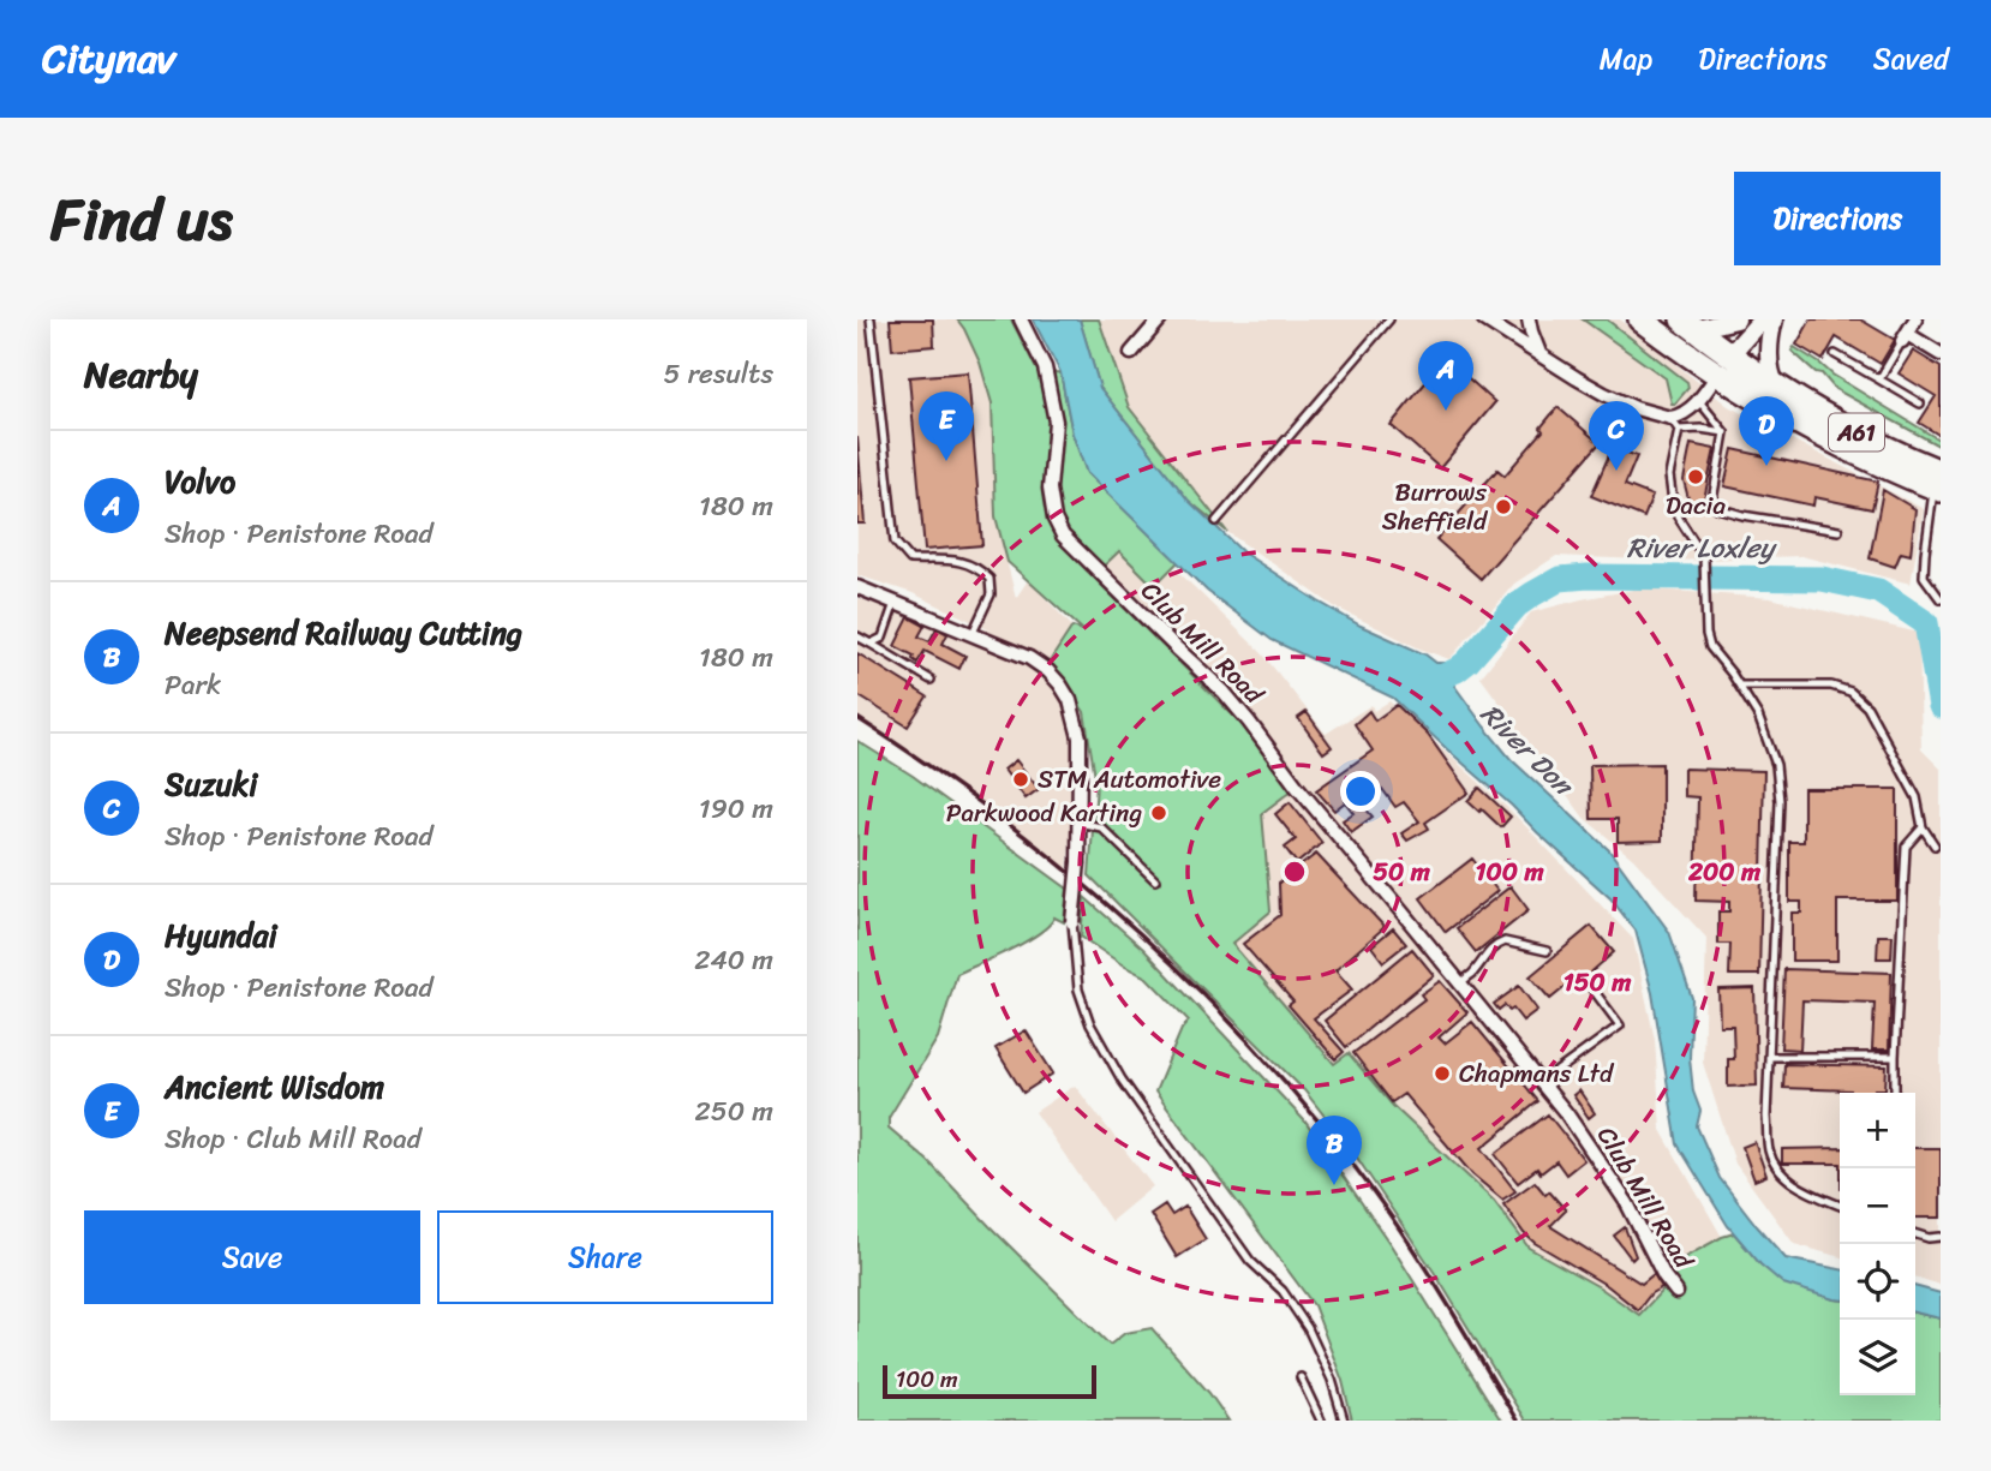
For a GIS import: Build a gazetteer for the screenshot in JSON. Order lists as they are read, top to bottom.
{
  "streets": {
    "highway": ["A61"],
    "street": ["Club Mill Road"]
  },
  "water": ["River Loxley", "River Don"],
  "places": [
    "Dacia",
    "Burrows Sheffield",
    "STM Automotive",
    "Parkwood Karting",
    "Chapmans Ltd"
  ],
  "scale_bar": "100 m",
  "page": {
    "header": "Citynav",
    "nav": ["Map", "Directions", "Saved"],
    "title": "Find us",
    "buttons": [
      "Directions",
      ["Save", "Share"]
    ],
    "heading": ["Nearby", "5 results"],
    "pins": [
      "A",
      "E",
      "D",
      "C",
      "B"
    ],
    "list": [
      {
        "mark": "A",
        "name": "Volvo",
        "note": "Shop · Penistone Road",
        "value": "180 m"
      },
      {
        "mark": "B",
        "name": "Neepsend Railway Cutting",
        "note": "Park",
        "value": "180 m"
      },
      {
        "mark": "C",
        "name": "Suzuki",
        "note": "Shop · Penistone Road",
        "value": "190 m"
      },
      {
        "mark": "D",
        "name": "Hyundai",
        "note": "Shop · Penistone Road",
        "value": "240 m"
      },
      {
        "mark": "E",
        "name": "Ancient Wisdom",
        "note": "Shop · Club Mill Road",
        "value": "250 m"
      }
    ],
    "map_buttons": ["+", "−"],
    "scale": "100 m"
  },
  "rings": [
    "50 m",
    "100 m",
    "200 m",
    "150 m"
  ]
}
